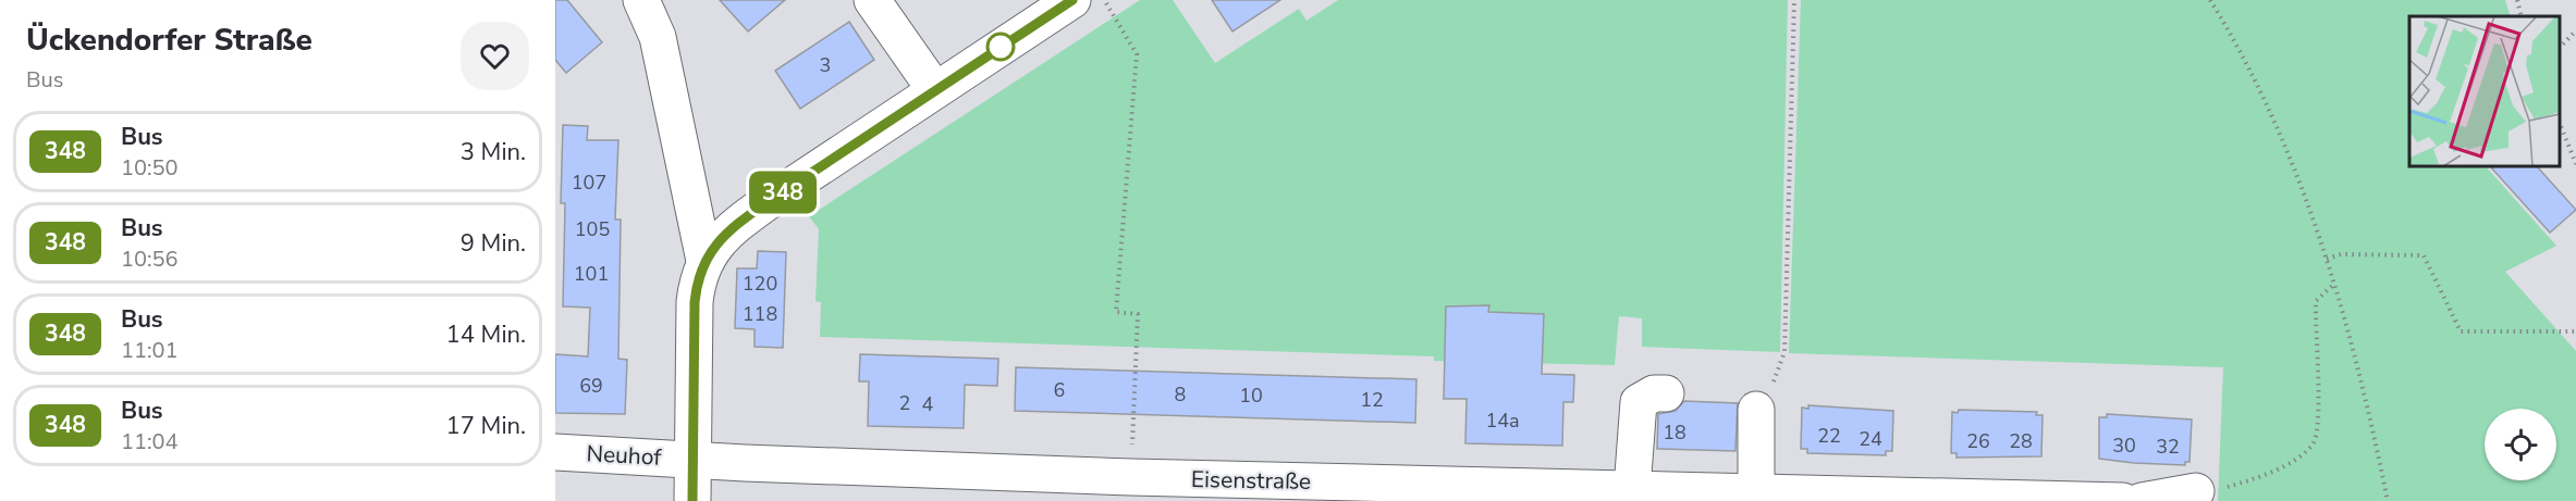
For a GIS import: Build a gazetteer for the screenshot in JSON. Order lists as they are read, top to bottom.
{
  "streets": {
    "street": ["Neuhof", "Eisenstraße"]
  },
  "crossings": [
    ["Neuhof", "Eisenstraße"]
  ],
  "lines": ["bus line 348"],
  "house_numbers": [
    "3",
    "107",
    "105",
    "101",
    "120",
    "118",
    "69",
    "6",
    "8",
    "10",
    "12",
    "2",
    "4",
    "14a",
    "18",
    "22",
    "24",
    "26",
    "28",
    "30",
    "32"
  ],
  "page": {
    "heading": ["Ückendorfer Straße", "Bus"],
    "on_map": "348",
    "list": [
      {
        "mark": "348",
        "name": "Bus",
        "note": "10:50",
        "value": "3 Min."
      },
      {
        "mark": "348",
        "name": "Bus",
        "note": "10:56",
        "value": "9 Min."
      },
      {
        "mark": "348",
        "name": "Bus",
        "note": "11:01",
        "value": "14 Min."
      },
      {
        "mark": "348",
        "name": "Bus",
        "note": "11:04",
        "value": "17 Min."
      }
    ]
  }
}
